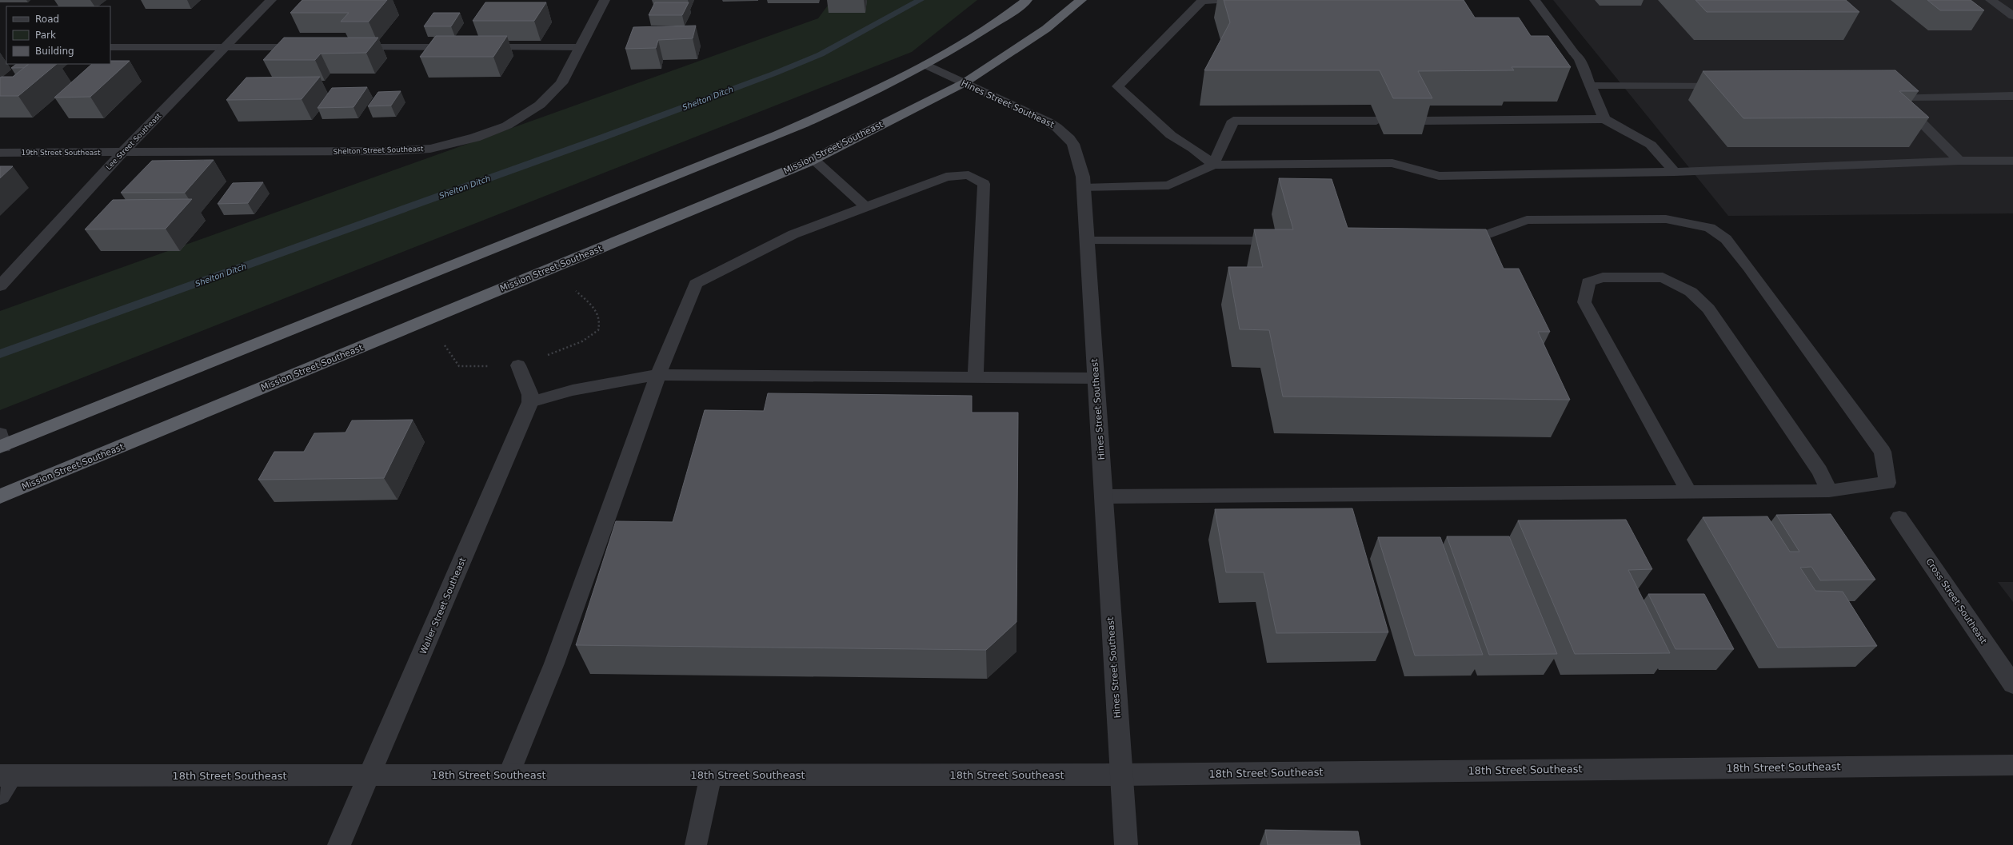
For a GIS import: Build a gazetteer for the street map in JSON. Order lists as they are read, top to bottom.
{
  "streets": {
    "highway": ["Mission Street Southeast"],
    "street": [
      "Hines Street Southeast",
      "Lee Street Southeast",
      "Shelton Street Southeast",
      "19th Street Southeast",
      "Cross Street Southeast",
      "Waller Street Southeast",
      "18th Street Southeast"
    ]
  },
  "crossings": [
    ["Hines Street Southeast", "Mission Street Southeast"],
    ["Hines Street Southeast", "18th Street Southeast"],
    ["Lee Street Southeast", "Shelton Street Southeast"],
    ["Lee Street Southeast", "19th Street Southeast"],
    ["Shelton Street Southeast", "19th Street Southeast"],
    ["Waller Street Southeast", "18th Street Southeast"]
  ],
  "water": ["Shelton Ditch"],
  "legend": ["Road", "Park", "Building"]
}
